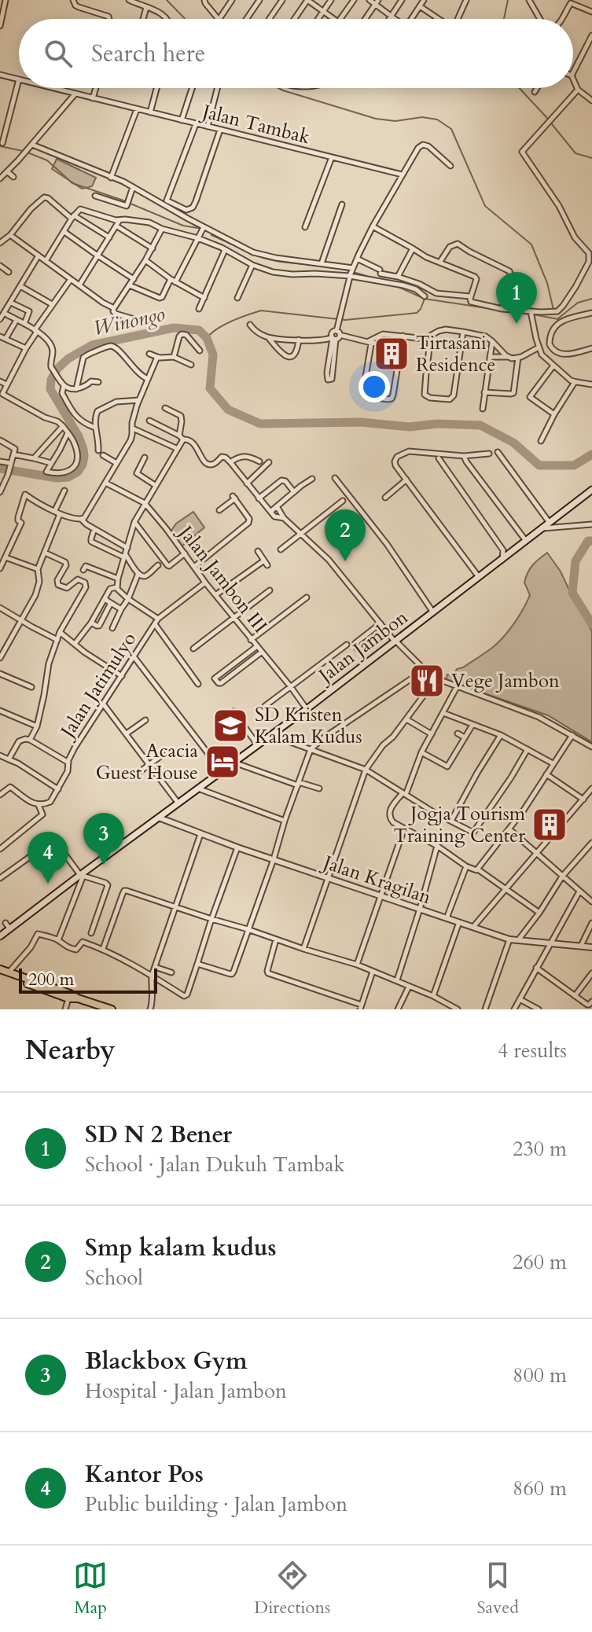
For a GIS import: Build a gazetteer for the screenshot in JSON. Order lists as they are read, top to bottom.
{
  "streets": {
    "main road": ["Jalan Jambon"],
    "street": [
      "Jalan Tambak",
      "Jalan Jambon III",
      "Jalan Jatimulyo",
      "Jalan Kragilan"
    ]
  },
  "crossings": [
    ["Jalan Jambon III", "Jalan Jambon"],
    ["Jalan Jambon III", "Jalan Jatimulyo"],
    ["Jalan Jambon", "Jalan Kragilan"]
  ],
  "water": ["Winongo"],
  "places": {
    "building": ["Tirtasani Residence", "Jogja Tourism Training Center"],
    "restaurant": ["Vege Jambon"],
    "school or university": ["SD Kristen Kalam Kudus"],
    "hotel": ["Acacia Guest House"]
  },
  "scale_bar": "200 m",
  "page": {
    "search": "Search here",
    "pins": [
      "1",
      "2",
      "3",
      "4"
    ],
    "scale": "200 m",
    "heading": ["Nearby", "4 results"],
    "list": [
      {
        "mark": "1",
        "name": "SD N 2 Bener",
        "note": "School · Jalan Dukuh Tambak",
        "value": "230 m"
      },
      {
        "mark": "2",
        "name": "Smp kalam kudus",
        "note": "School",
        "value": "260 m"
      },
      {
        "mark": "3",
        "name": "Blackbox Gym",
        "note": "Hospital · Jalan Jambon",
        "value": "800 m"
      },
      {
        "mark": "4",
        "name": "Kantor Pos",
        "note": "Public building · Jalan Jambon",
        "value": "860 m"
      }
    ],
    "nav": ["Map", "Directions", "Saved"]
  }
}
